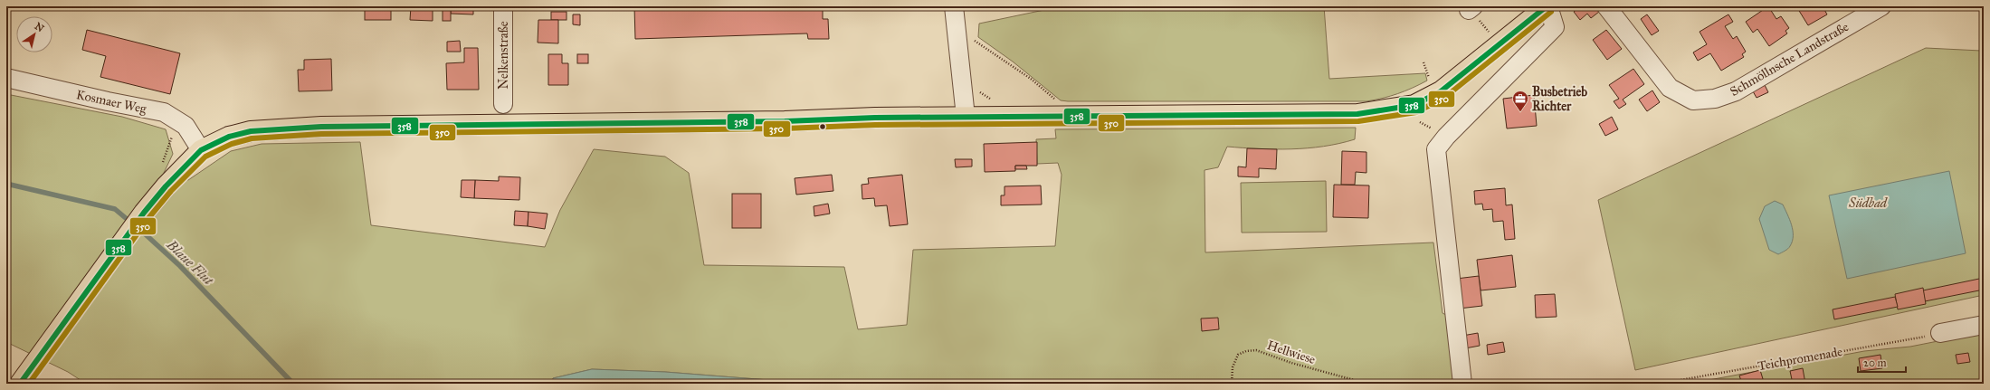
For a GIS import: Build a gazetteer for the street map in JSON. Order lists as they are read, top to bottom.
{
  "streets": {
    "street": ["Nelkenstraße", "Schmöllnsche Landstraße", "Kosmaer Weg"],
    "path": ["Hellwiese", "Teichpromenade"]
  },
  "water": ["Blaue Flut"],
  "parks": ["Südbad"],
  "places": {
    "office": ["Busbetrieb Richter"]
  },
  "lines": ["transit line 358", "transit line 350"],
  "scale_bar": "20 m",
  "north": "top right"
}
